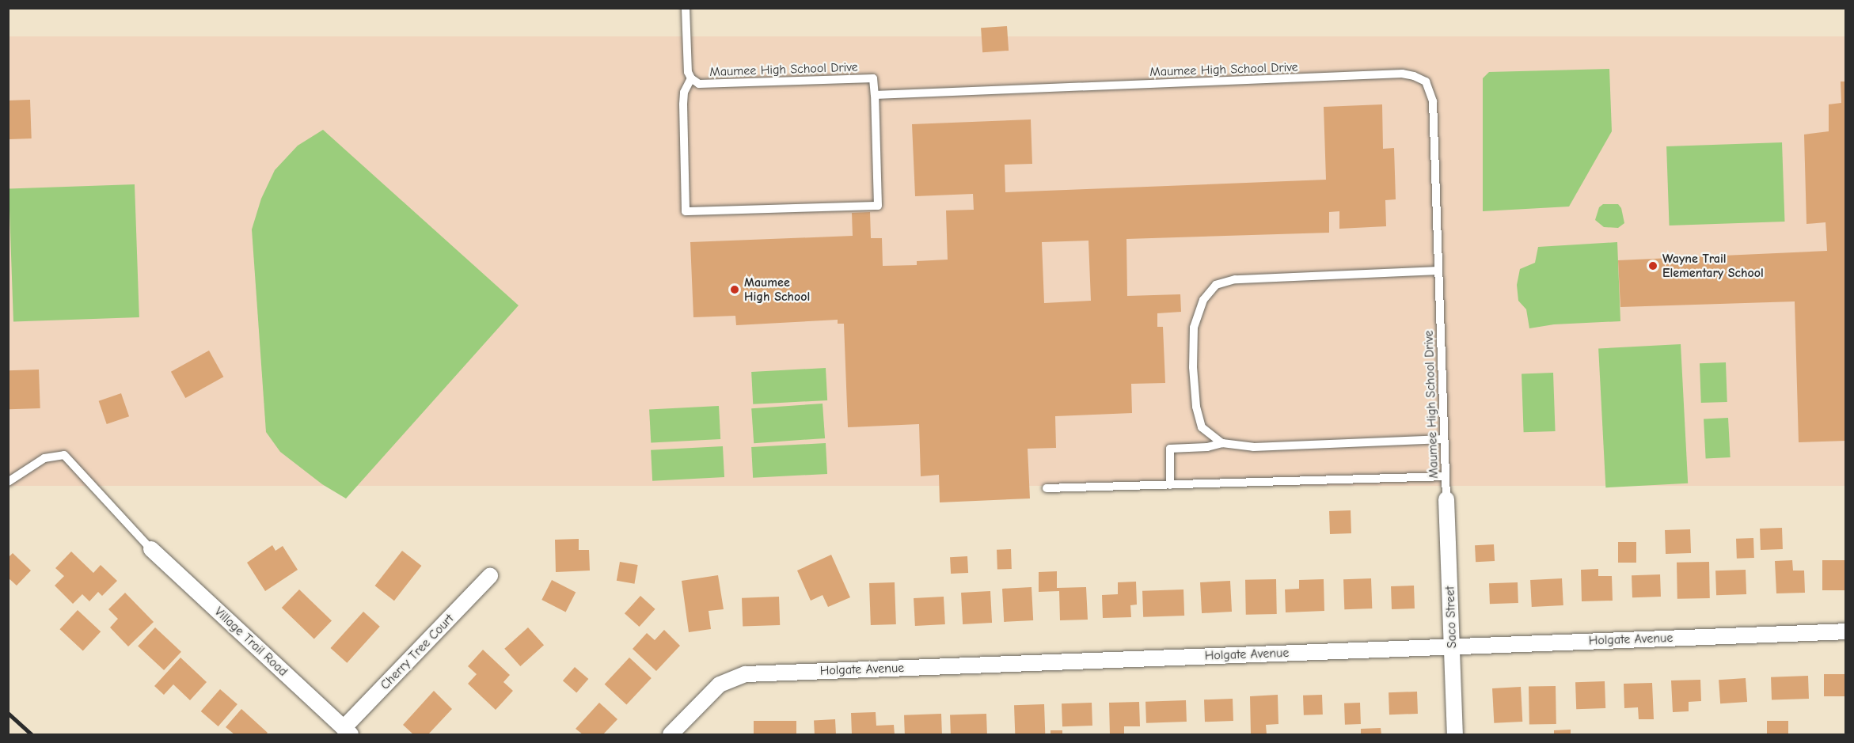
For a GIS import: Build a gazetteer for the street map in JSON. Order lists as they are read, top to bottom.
{
  "streets": {
    "street": [
      "Saco Street",
      "Holgate Avenue",
      "Village Trail Road",
      "Cherry Tree Court"
    ],
    "lane": ["Maumee High School Drive"]
  },
  "crossings": [
    ["Maumee High School Drive", "Saco Street"],
    ["Saco Street", "Holgate Avenue"],
    ["Village Trail Road", "Cherry Tree Court"]
  ],
  "places": ["Wayne Trail Elementary School", "Maumee High School"]
}
